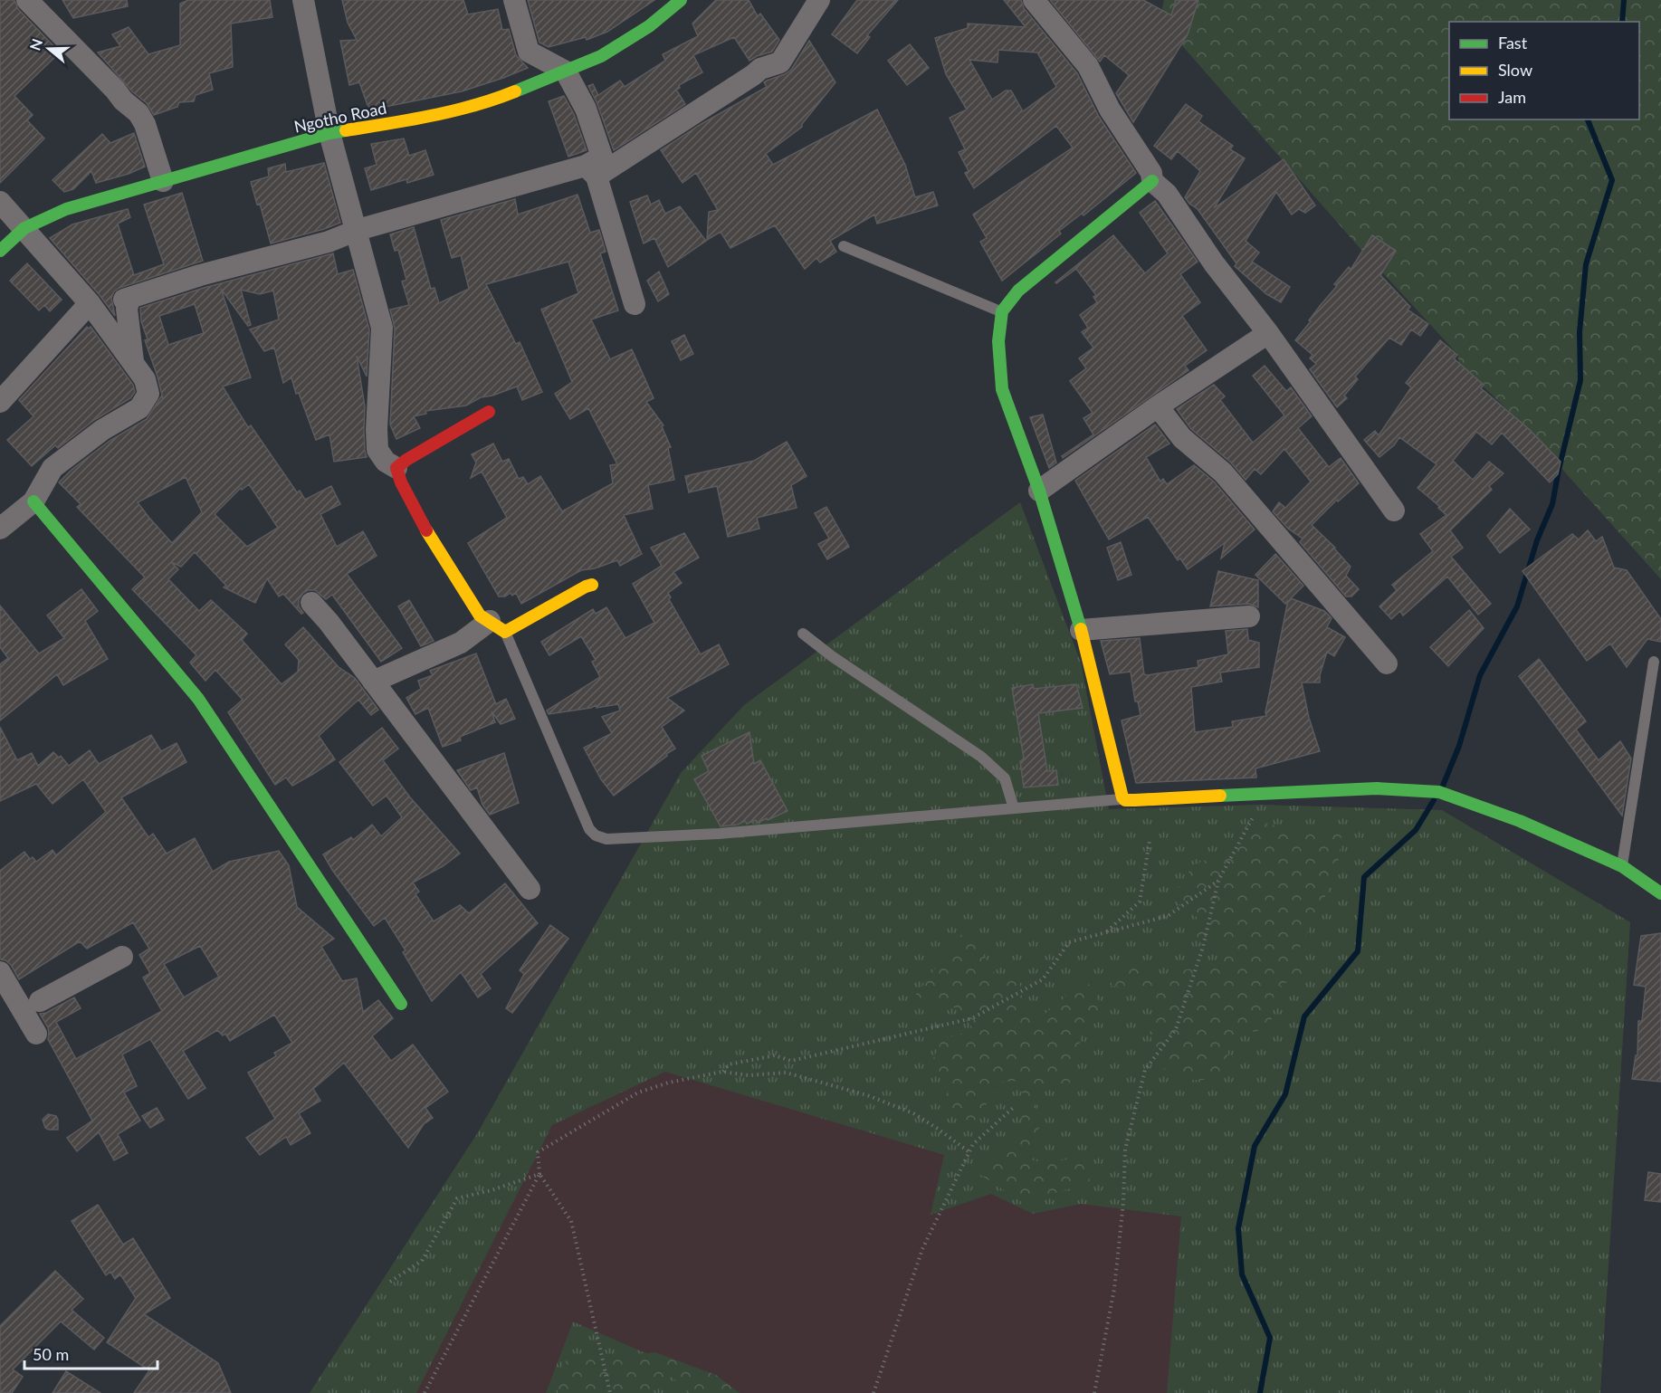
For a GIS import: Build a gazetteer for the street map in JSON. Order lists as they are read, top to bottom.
{
  "streets": {
    "street": ["Ngotho Road"]
  },
  "legend": ["Fast", "Slow", "Jam"],
  "scale_bar": "50 m",
  "north": "left"
}
